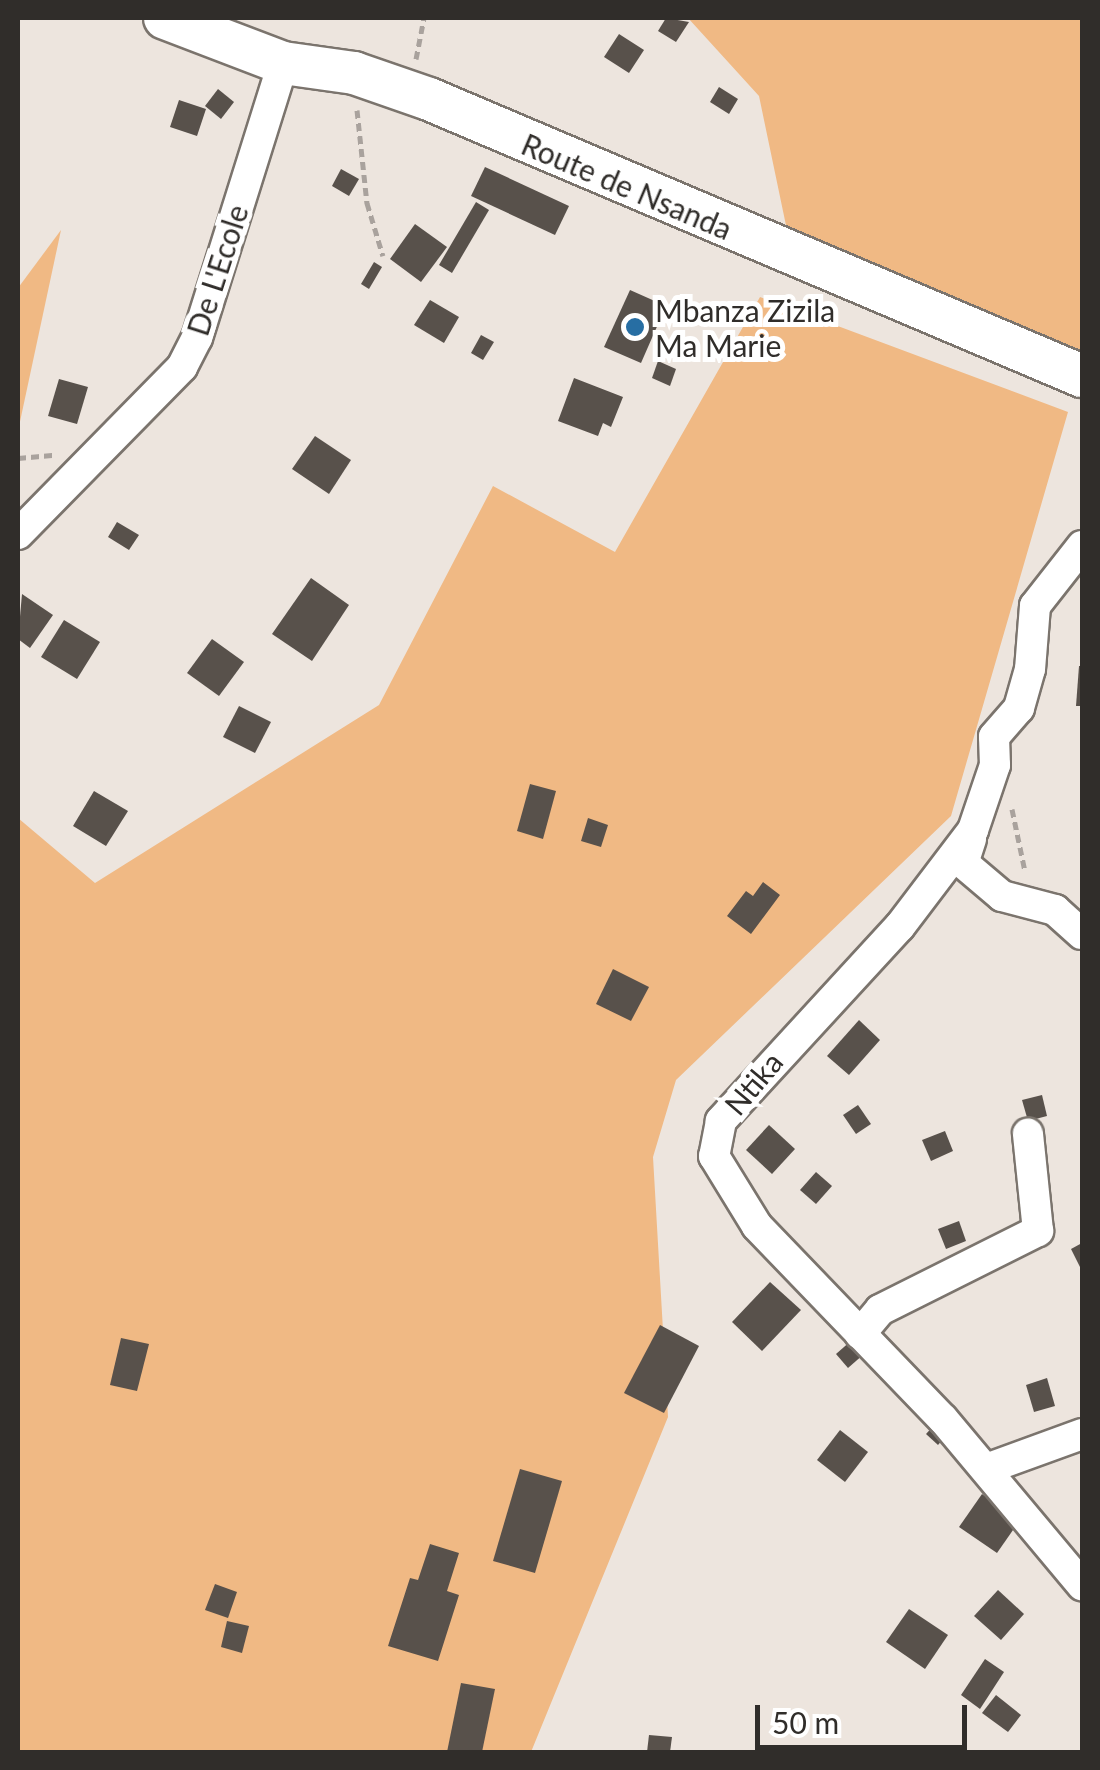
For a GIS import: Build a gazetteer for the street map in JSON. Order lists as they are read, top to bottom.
{
  "streets": {
    "street": ["Route de Nsanda", "De L'Ecole", "Ntika"]
  },
  "crossings": [
    ["Route de Nsanda", "De L'Ecole"]
  ],
  "places": ["Mbanza Zizila Ma Marie"],
  "scale_bar": "50 m"
}
